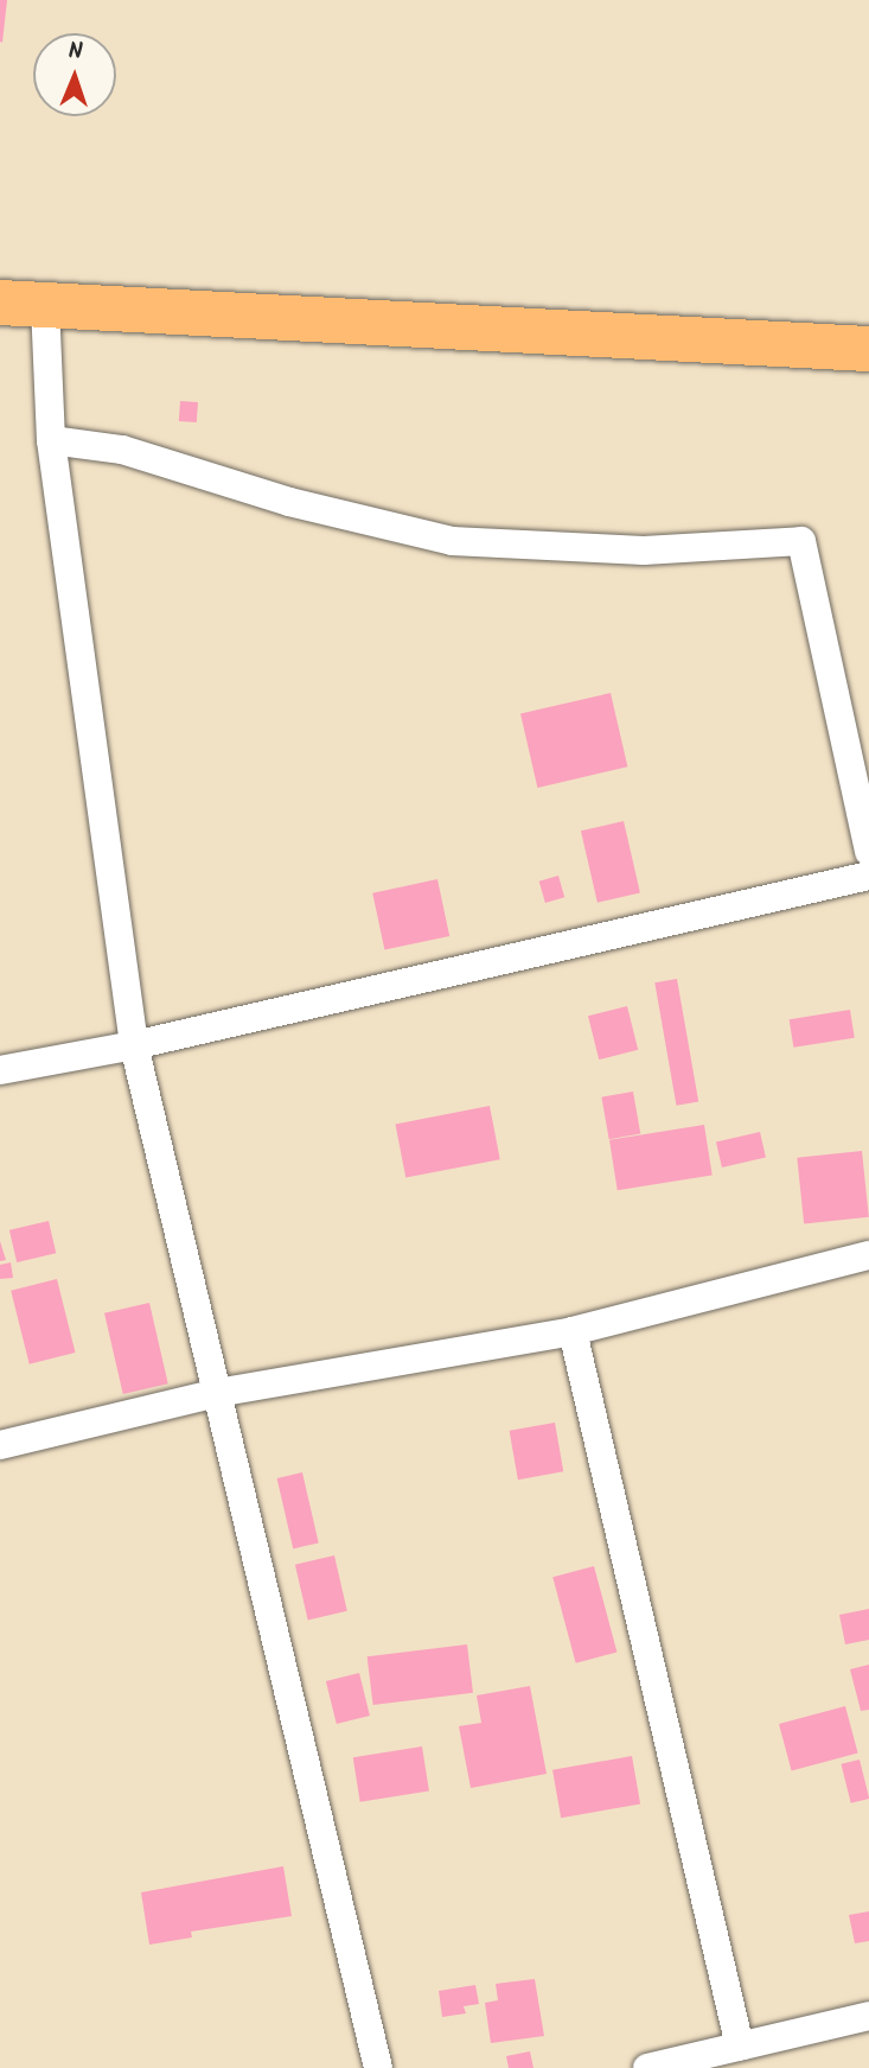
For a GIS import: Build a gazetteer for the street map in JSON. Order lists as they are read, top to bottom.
{
  "north": "top"
}
